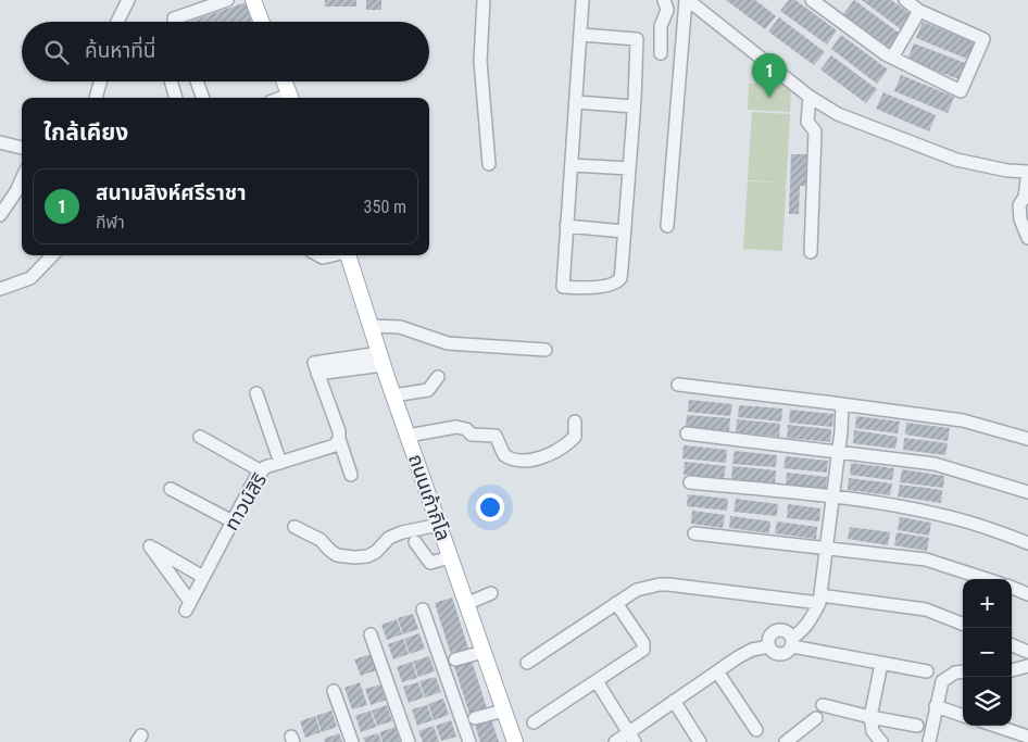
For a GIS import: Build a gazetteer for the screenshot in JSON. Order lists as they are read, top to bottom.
{
  "streets": {
    "main road": ["ถนนเก้ากิโล"],
    "street": ["ทาวน์สิริ"]
  },
  "page": {
    "search": "ค้นหาที่นี่",
    "pins": "1",
    "heading": "ใกล้เคียง",
    "list": [
      {
        "mark": "1",
        "name": "สนามสิงห์ศรีราชา",
        "note": "กีฬา",
        "value": "350 m"
      }
    ],
    "map_buttons": ["+", "−"]
  }
}
